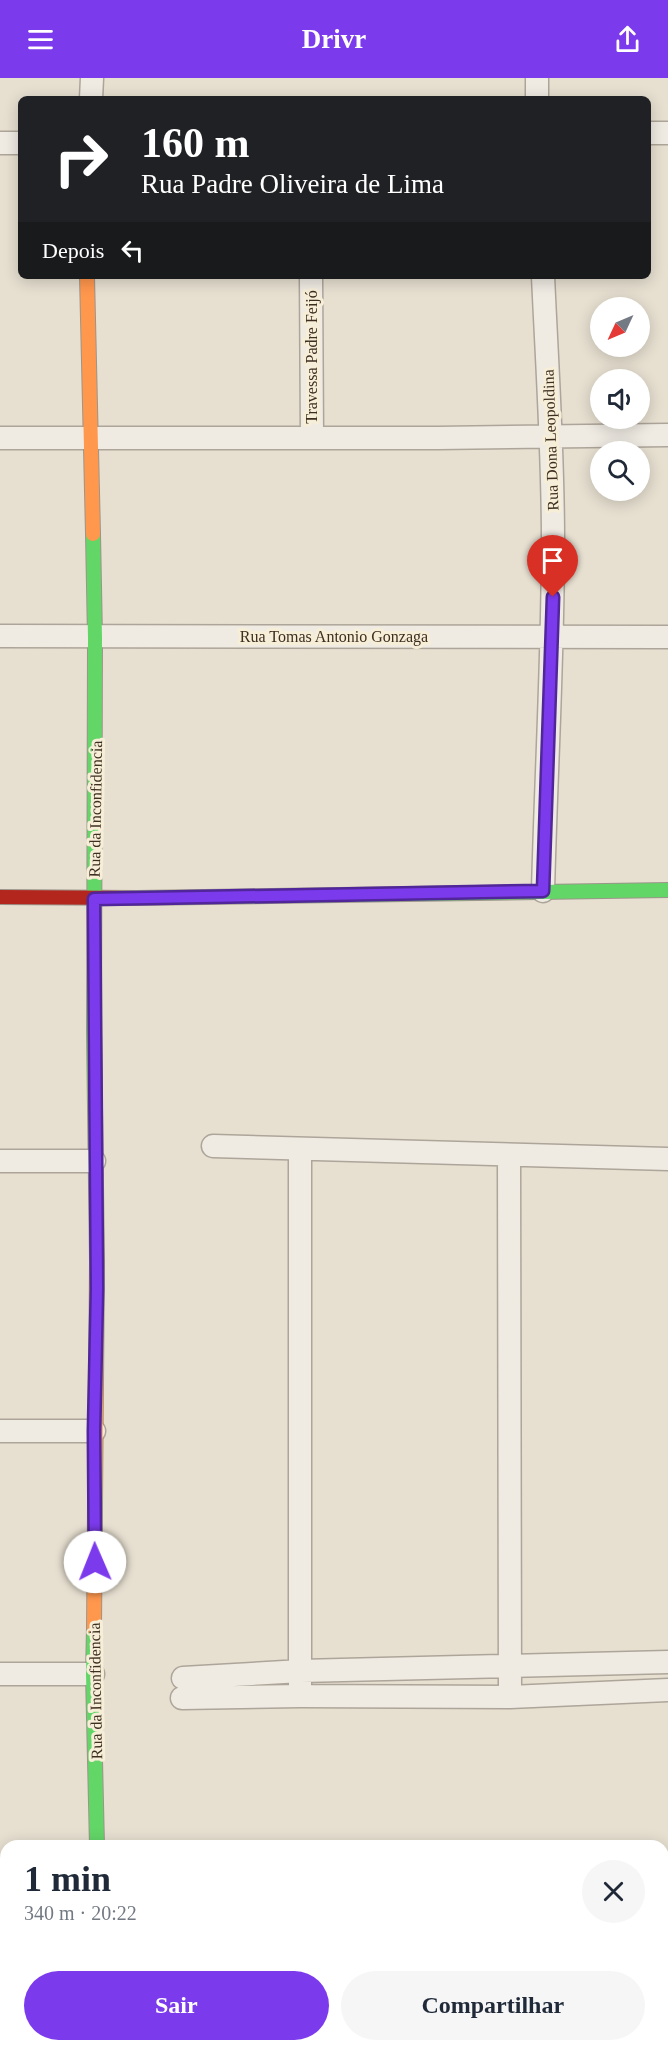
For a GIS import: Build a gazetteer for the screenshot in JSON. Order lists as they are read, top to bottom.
{
  "streets": {
    "street": [
      "Travessa Padre Feijó",
      "Rua Dona Leopoldina",
      "Rua Tomas Antonio Gonzaga",
      "Rua da Inconfidencia"
    ]
  },
  "crossings": [
    ["Rua Dona Leopoldina", "Rua Tomas Antonio Gonzaga"],
    ["Rua Tomas Antonio Gonzaga", "Rua da Inconfidencia"]
  ],
  "north": "bottom left",
  "page": {
    "header": "Drivr",
    "turn": ["160 m", "Rua Padre Oliveira de Lima"],
    "then": "Depois",
    "heading": ["1 min", "340 m · 20:22"],
    "buttons": ["Sair", "Compartilhar"]
  }
}
